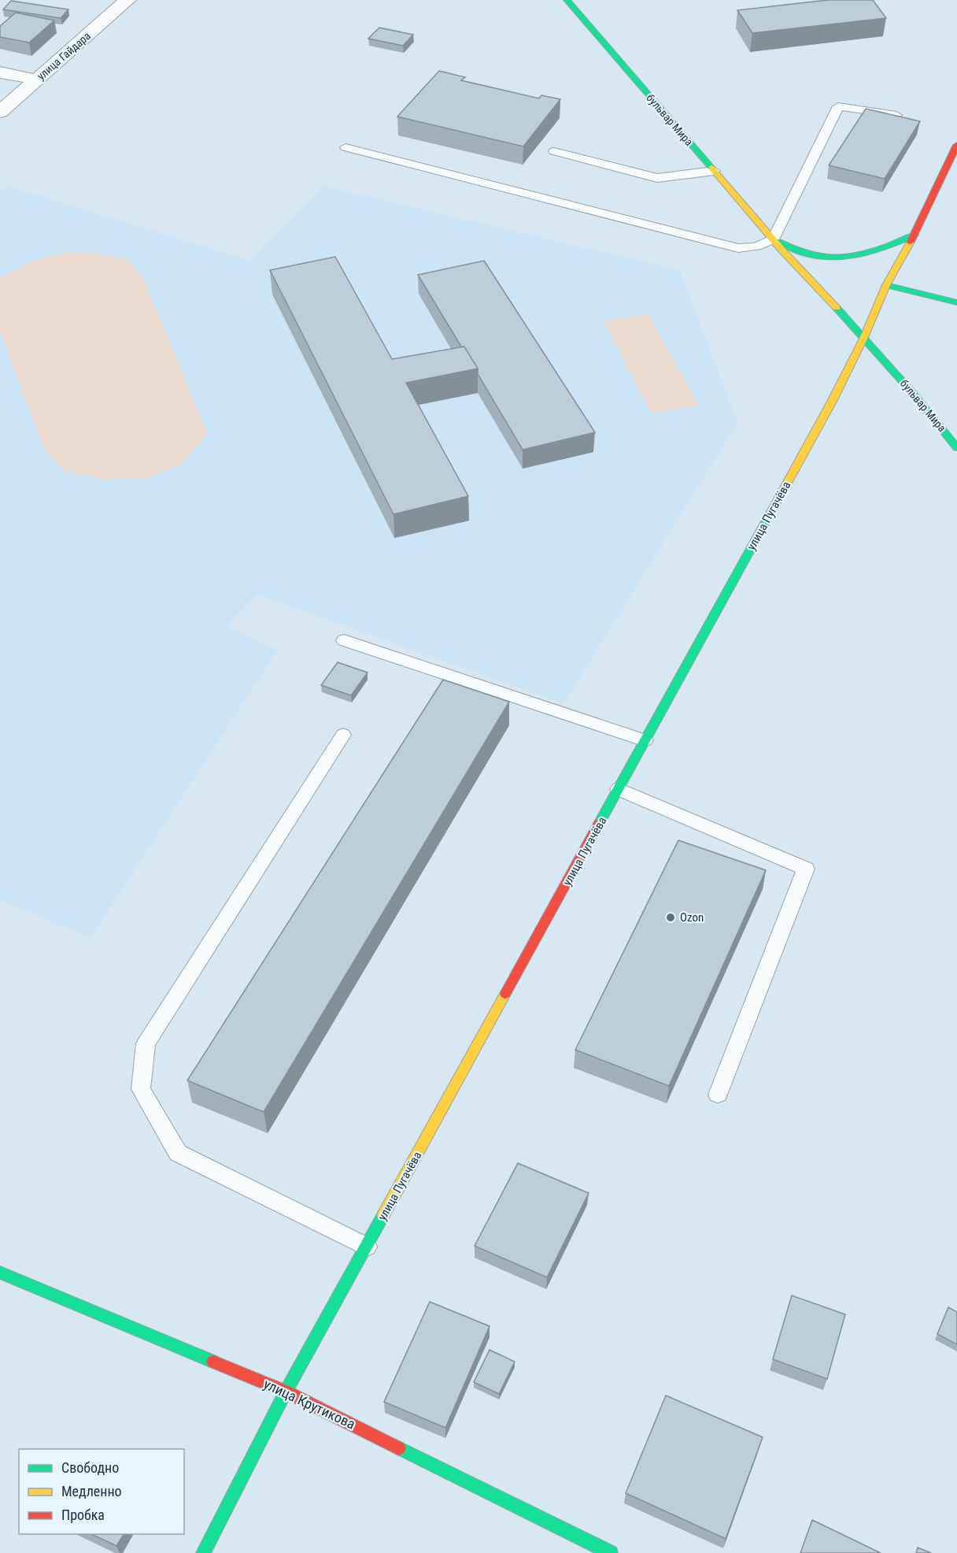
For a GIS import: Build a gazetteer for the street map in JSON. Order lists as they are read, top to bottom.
{
  "streets": {
    "street": [
      "улица Гайдара",
      "бульвар Мира",
      "улица Пугачёва",
      "улица Крутикова"
    ]
  },
  "crossings": [
    ["бульвар Мира", "улица Пугачёва"],
    ["улица Пугачёва", "улица Крутикова"]
  ],
  "places": ["Ozon"],
  "legend": ["Свободно", "Медленно", "Пробка"]
}
